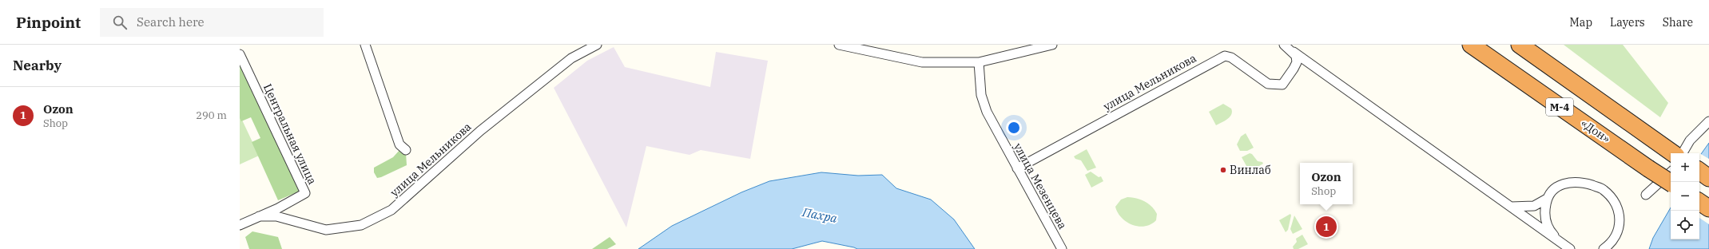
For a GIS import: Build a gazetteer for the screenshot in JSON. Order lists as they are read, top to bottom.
{
  "streets": {
    "highway": ["М-4", "«Дон»"],
    "street": ["улица Мельникова", "Центральная улица", "улица Мезенцева"]
  },
  "crossings": [
    ["улица Мельникова", "Центральная улица"],
    ["улица Мельникова", "улица Мезенцева"]
  ],
  "water": ["Пахра"],
  "places": ["Винлаб"],
  "page": {
    "header": "Pinpoint",
    "search": "Search here",
    "nav": ["Map", "Layers", "Share"],
    "heading": "Nearby",
    "list": [
      {
        "mark": "1",
        "name": "Ozon",
        "note": "Shop",
        "value": "290 m"
      }
    ],
    "map_buttons": ["+", "−"],
    "popup": ["Ozon", "Shop"],
    "pins": "1"
  }
}
